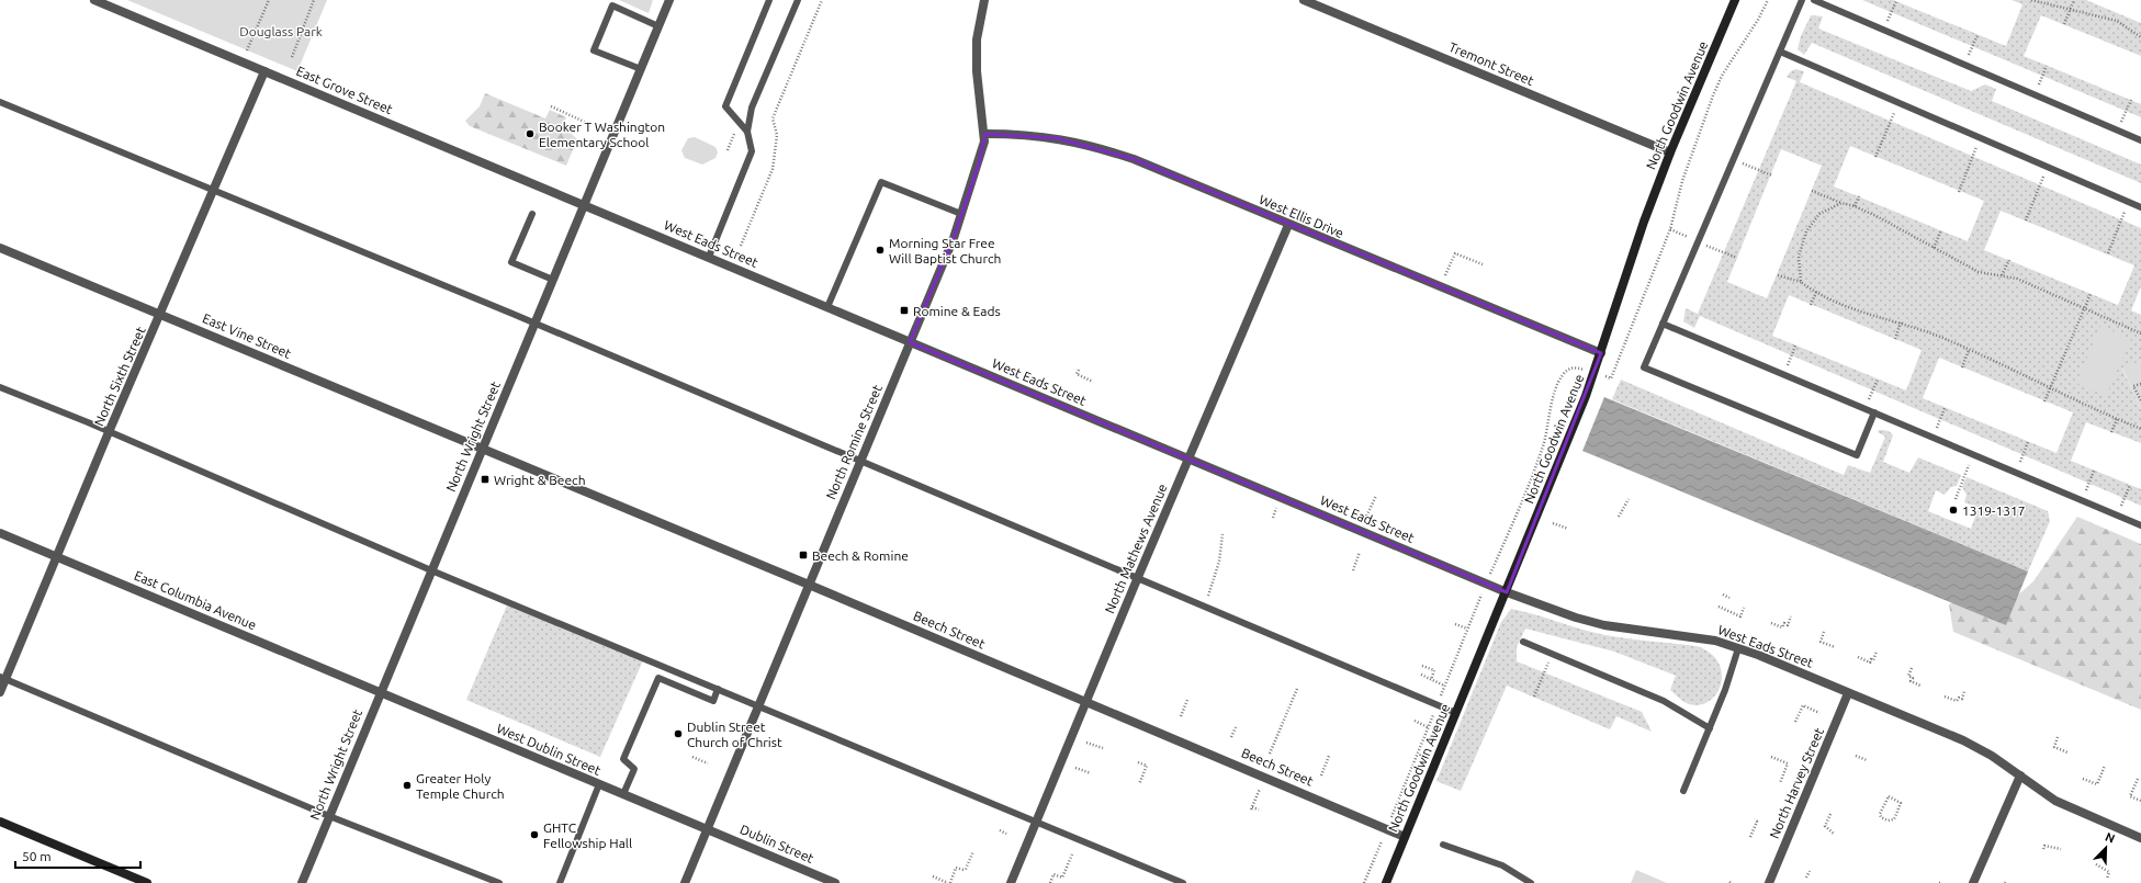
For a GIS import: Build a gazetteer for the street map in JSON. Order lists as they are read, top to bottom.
{
  "streets": {
    "street": [
      "Tremont Street",
      "East Grove Street",
      "North Goodwin Avenue",
      "West Ellis Drive",
      "West Eads Street",
      "East Vine Street",
      "North Sixth Street",
      "North Wright Street",
      "North Romine Street",
      "North Mathews Avenue",
      "East Columbia Avenue",
      "Beech Street",
      "West Dublin Street",
      "North Harvey Street",
      "Dublin Street"
    ]
  },
  "crossings": [
    ["Tremont Street", "North Goodwin Avenue"],
    ["East Grove Street", "West Eads Street"],
    ["East Grove Street", "North Sixth Street"],
    ["East Grove Street", "North Wright Street"],
    ["North Goodwin Avenue", "West Ellis Drive"],
    ["North Goodwin Avenue", "West Eads Street"],
    ["North Goodwin Avenue", "Beech Street"],
    ["West Ellis Drive", "North Romine Street"],
    ["West Ellis Drive", "North Mathews Avenue"],
    ["West Eads Street", "North Wright Street"],
    ["West Eads Street", "North Romine Street"],
    ["West Eads Street", "North Mathews Avenue"],
    ["West Eads Street", "North Harvey Street"],
    ["East Vine Street", "North Sixth Street"],
    ["East Vine Street", "North Wright Street"],
    ["East Vine Street", "Beech Street"],
    ["North Sixth Street", "East Columbia Avenue"],
    ["North Wright Street", "East Columbia Avenue"],
    ["North Wright Street", "Beech Street"],
    ["North Wright Street", "West Dublin Street"],
    ["North Romine Street", "Beech Street"],
    ["North Romine Street", "West Dublin Street"],
    ["North Romine Street", "Dublin Street"],
    ["North Mathews Avenue", "Beech Street"],
    ["East Columbia Avenue", "West Dublin Street"],
    ["West Dublin Street", "Dublin Street"]
  ],
  "parks": ["Douglass Park"],
  "places": {
    "other": [
      "Booker T Washington Elementary School",
      "Morning Star Free Will Baptist Church",
      "1319-1317",
      "Dublin Street Church of Christ",
      "Greater Holy Temple Church",
      "GHTC Fellowship Hall"
    ],
    "transit": ["Romine & Eads", "Wright & Beech", "Beech & Romine"]
  },
  "scale_bar": "50 m",
  "north": "top right"
}
